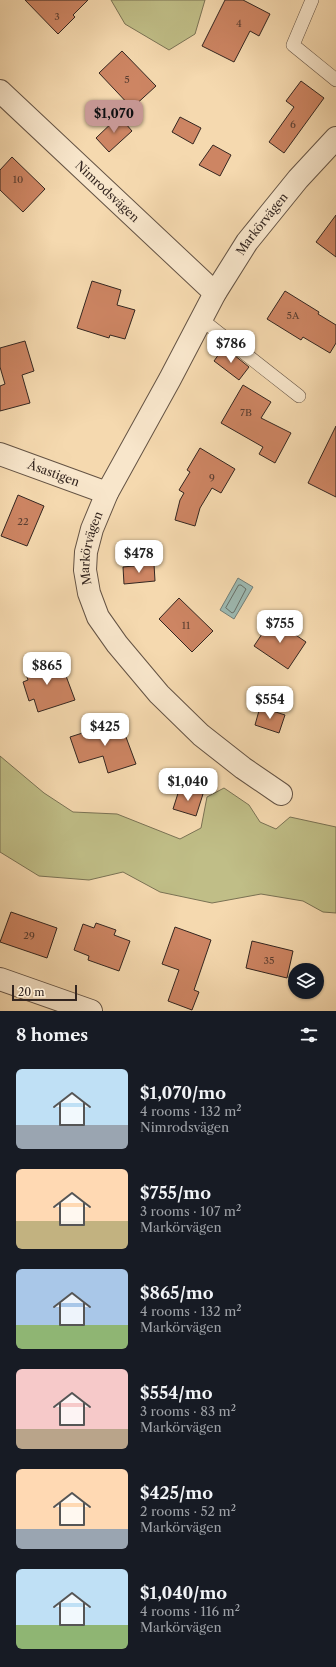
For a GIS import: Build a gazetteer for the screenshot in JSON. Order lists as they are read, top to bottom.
{
  "streets": {
    "street": ["Nimrodsvägen", "Markörvägen", "Åsastigen"]
  },
  "crossings": [
    ["Nimrodsvägen", "Markörvägen"],
    ["Markörvägen", "Åsastigen"]
  ],
  "house_numbers": [
    "3",
    "4",
    "5",
    "6",
    "10",
    "5A",
    "7B",
    "9",
    "22",
    "11",
    "29",
    "35"
  ],
  "scale_bar": "20 m",
  "page": {
    "price": [
      "$1,070",
      "$786",
      "$478",
      "$755",
      "$865",
      "$554",
      "$425",
      "$1,040"
    ],
    "scale": "20 m",
    "heading": "8 homes",
    "list": [
      {
        "name": "$1,070/mo",
        "note": "4 rooms · 132 m² · Nimrodsvägen"
      },
      {
        "name": "$755/mo",
        "note": "3 rooms · 107 m² · Markörvägen"
      },
      {
        "name": "$865/mo",
        "note": "4 rooms · 132 m² · Markörvägen"
      },
      {
        "name": "$554/mo",
        "note": "3 rooms · 83 m² · Markörvägen"
      },
      {
        "name": "$425/mo",
        "note": "2 rooms · 52 m² · Markörvägen"
      },
      {
        "name": "$1,040/mo",
        "note": "4 rooms · 116 m² · Markörvägen"
      }
    ]
  }
}
